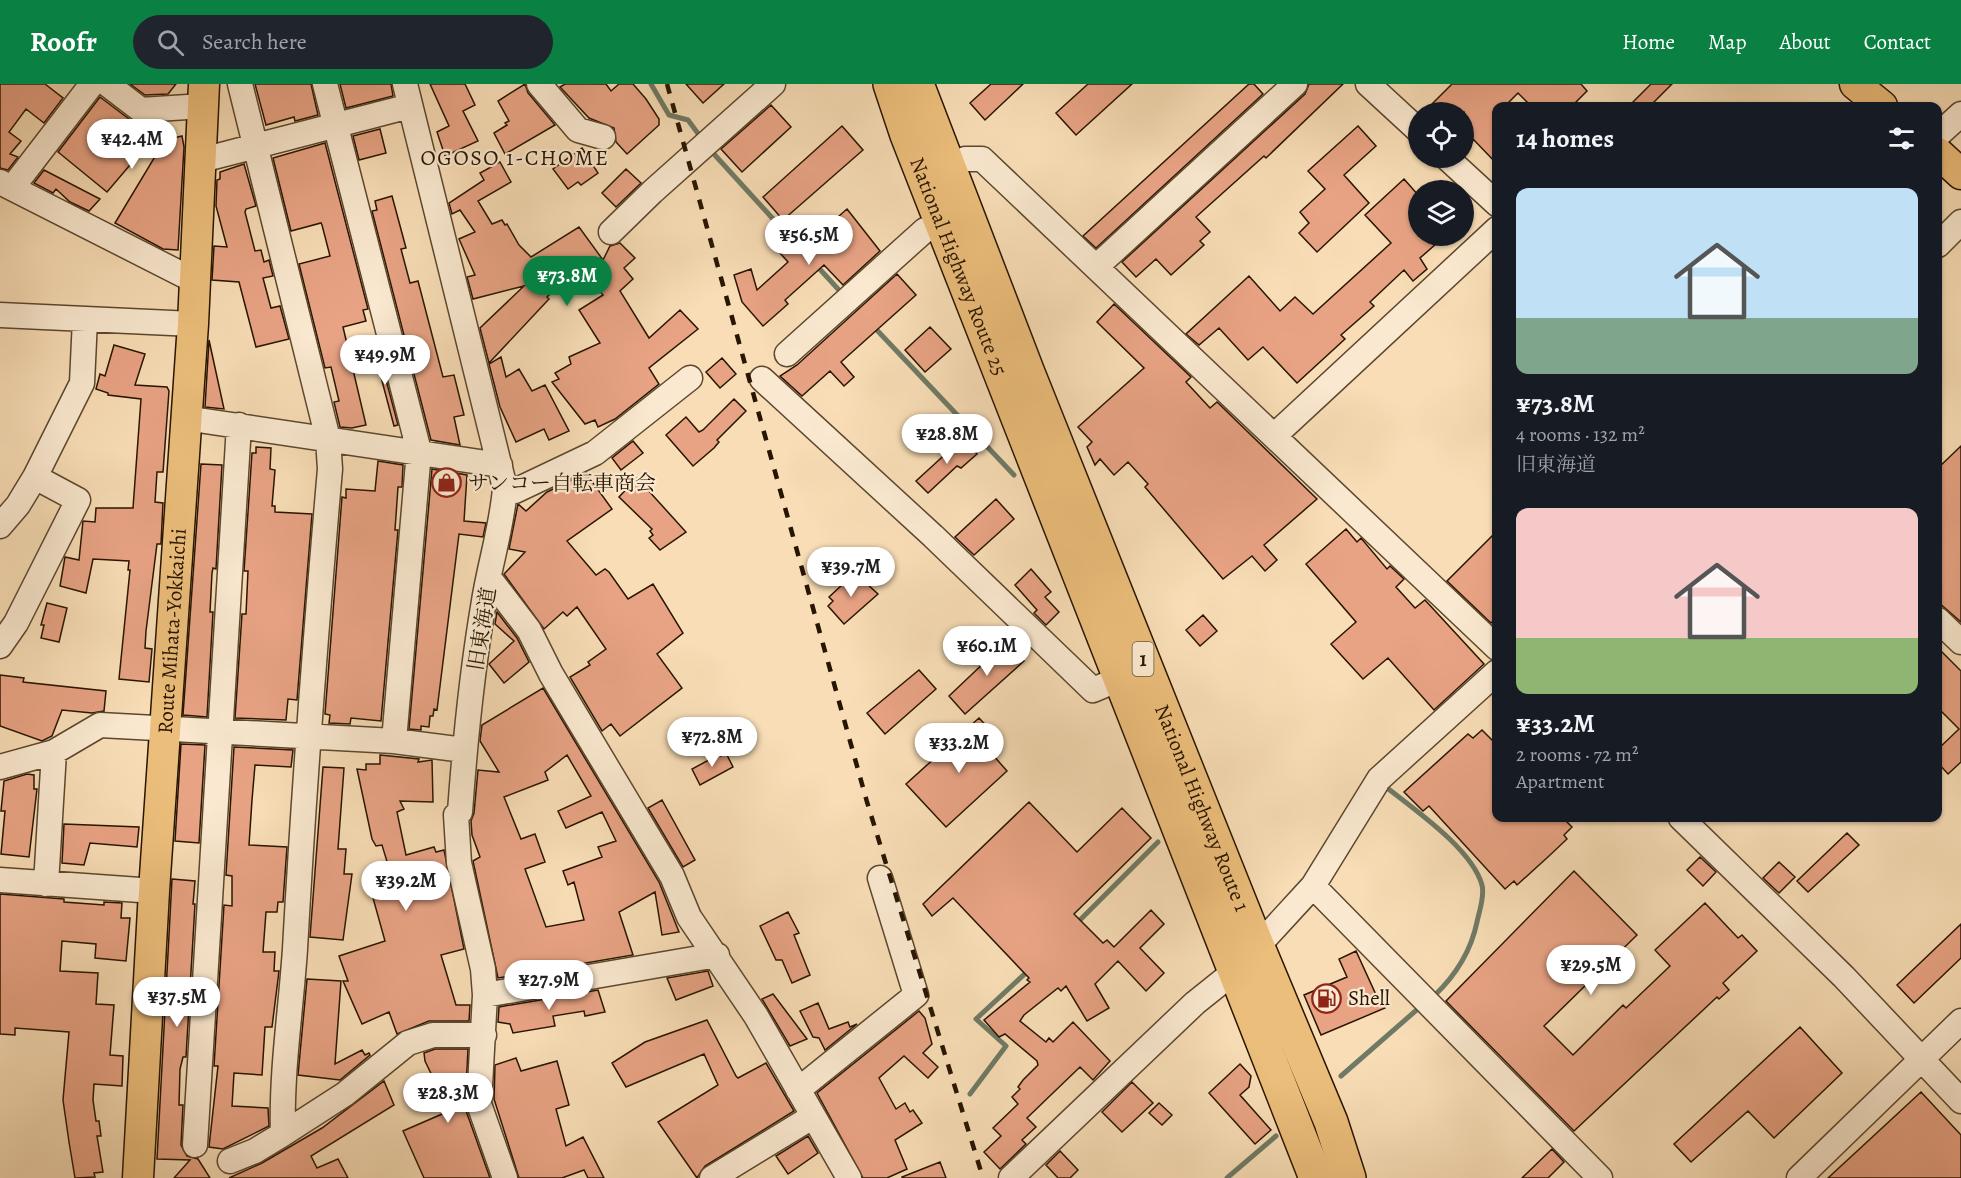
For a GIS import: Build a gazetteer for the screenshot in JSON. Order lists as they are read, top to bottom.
{
  "streets": {
    "highway": ["National Highway Route 25", "1", "National Highway Route 1"],
    "main road": ["Route Mihata-Yokkaichi"],
    "street": ["旧東海道"]
  },
  "crossings": [
    ["National Highway Route 25", "1"],
    ["National Highway Route 25", "National Highway Route 1"],
    ["1", "National Highway Route 1"]
  ],
  "districts": ["OGOSO 1-CHOME"],
  "places": {
    "shop": ["サンコー自転車商会"],
    "fuel station": ["Shell"]
  },
  "page": {
    "header": "Roofr",
    "search": "Search here",
    "nav": [
      "Home",
      "Map",
      "About",
      "Contact"
    ],
    "heading": "14 homes",
    "price": [
      "¥42.4M",
      "¥56.5M",
      "¥73.8M",
      "¥49.9M",
      "¥28.8M",
      "¥39.7M",
      "¥60.1M",
      "¥72.8M",
      "¥33.2M",
      "¥39.2M",
      "¥29.5M",
      "¥27.9M",
      "¥37.5M",
      "¥28.3M"
    ],
    "list": [
      {
        "name": "¥73.8M",
        "note": "4 rooms · 132 m² · 旧東海道"
      },
      {
        "name": "¥33.2M",
        "note": "2 rooms · 72 m² · Apartment"
      }
    ]
  }
}
